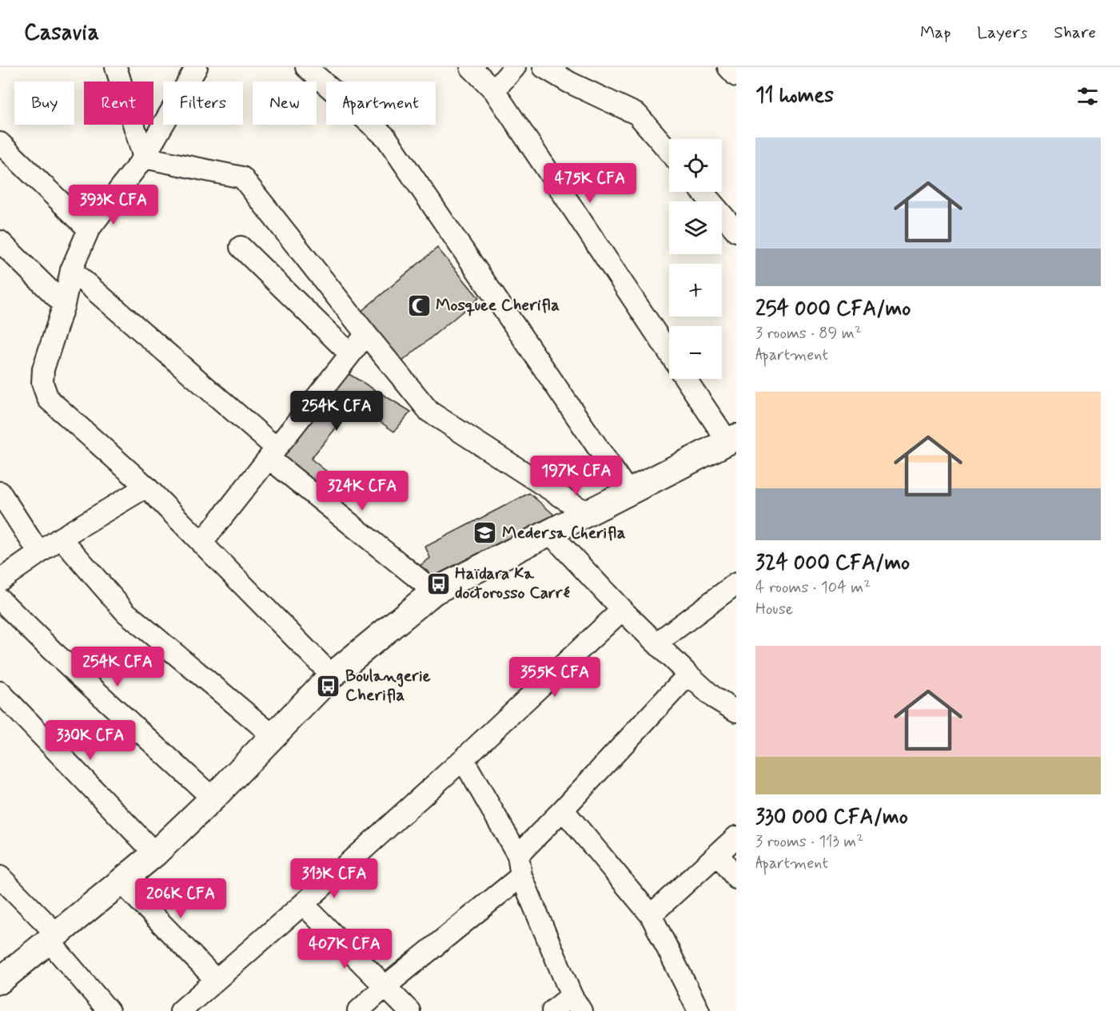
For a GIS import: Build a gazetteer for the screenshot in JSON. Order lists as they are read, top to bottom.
{
  "places": {
    "mosque": ["Mosquee Cherifla"],
    "school or university": ["Medersa Cherifla"],
    "bus stop": ["Haïdara Ka doctorosso Carré", "Boulangerie Cherifla"]
  },
  "page": {
    "header": "Casavia",
    "nav": ["Map", "Layers", "Share"],
    "heading": "11 homes",
    "chip": [
      "Buy",
      "Rent",
      "Filters",
      "New",
      "Apartment"
    ],
    "list": [
      {
        "name": "254 000 CFA/mo",
        "note": "3 rooms · 89 m² · Apartment"
      },
      {
        "name": "324 000 CFA/mo",
        "note": "4 rooms · 104 m² · House"
      },
      {
        "name": "330 000 CFA/mo",
        "note": "3 rooms · 113 m² · Apartment"
      }
    ],
    "map_buttons": ["+", "−"],
    "price": [
      "475K CFA",
      "393K CFA",
      "254K CFA",
      "197K CFA",
      "324K CFA",
      "254K CFA",
      "355K CFA",
      "330K CFA",
      "313K CFA",
      "206K CFA",
      "407K CFA"
    ]
  }
}
